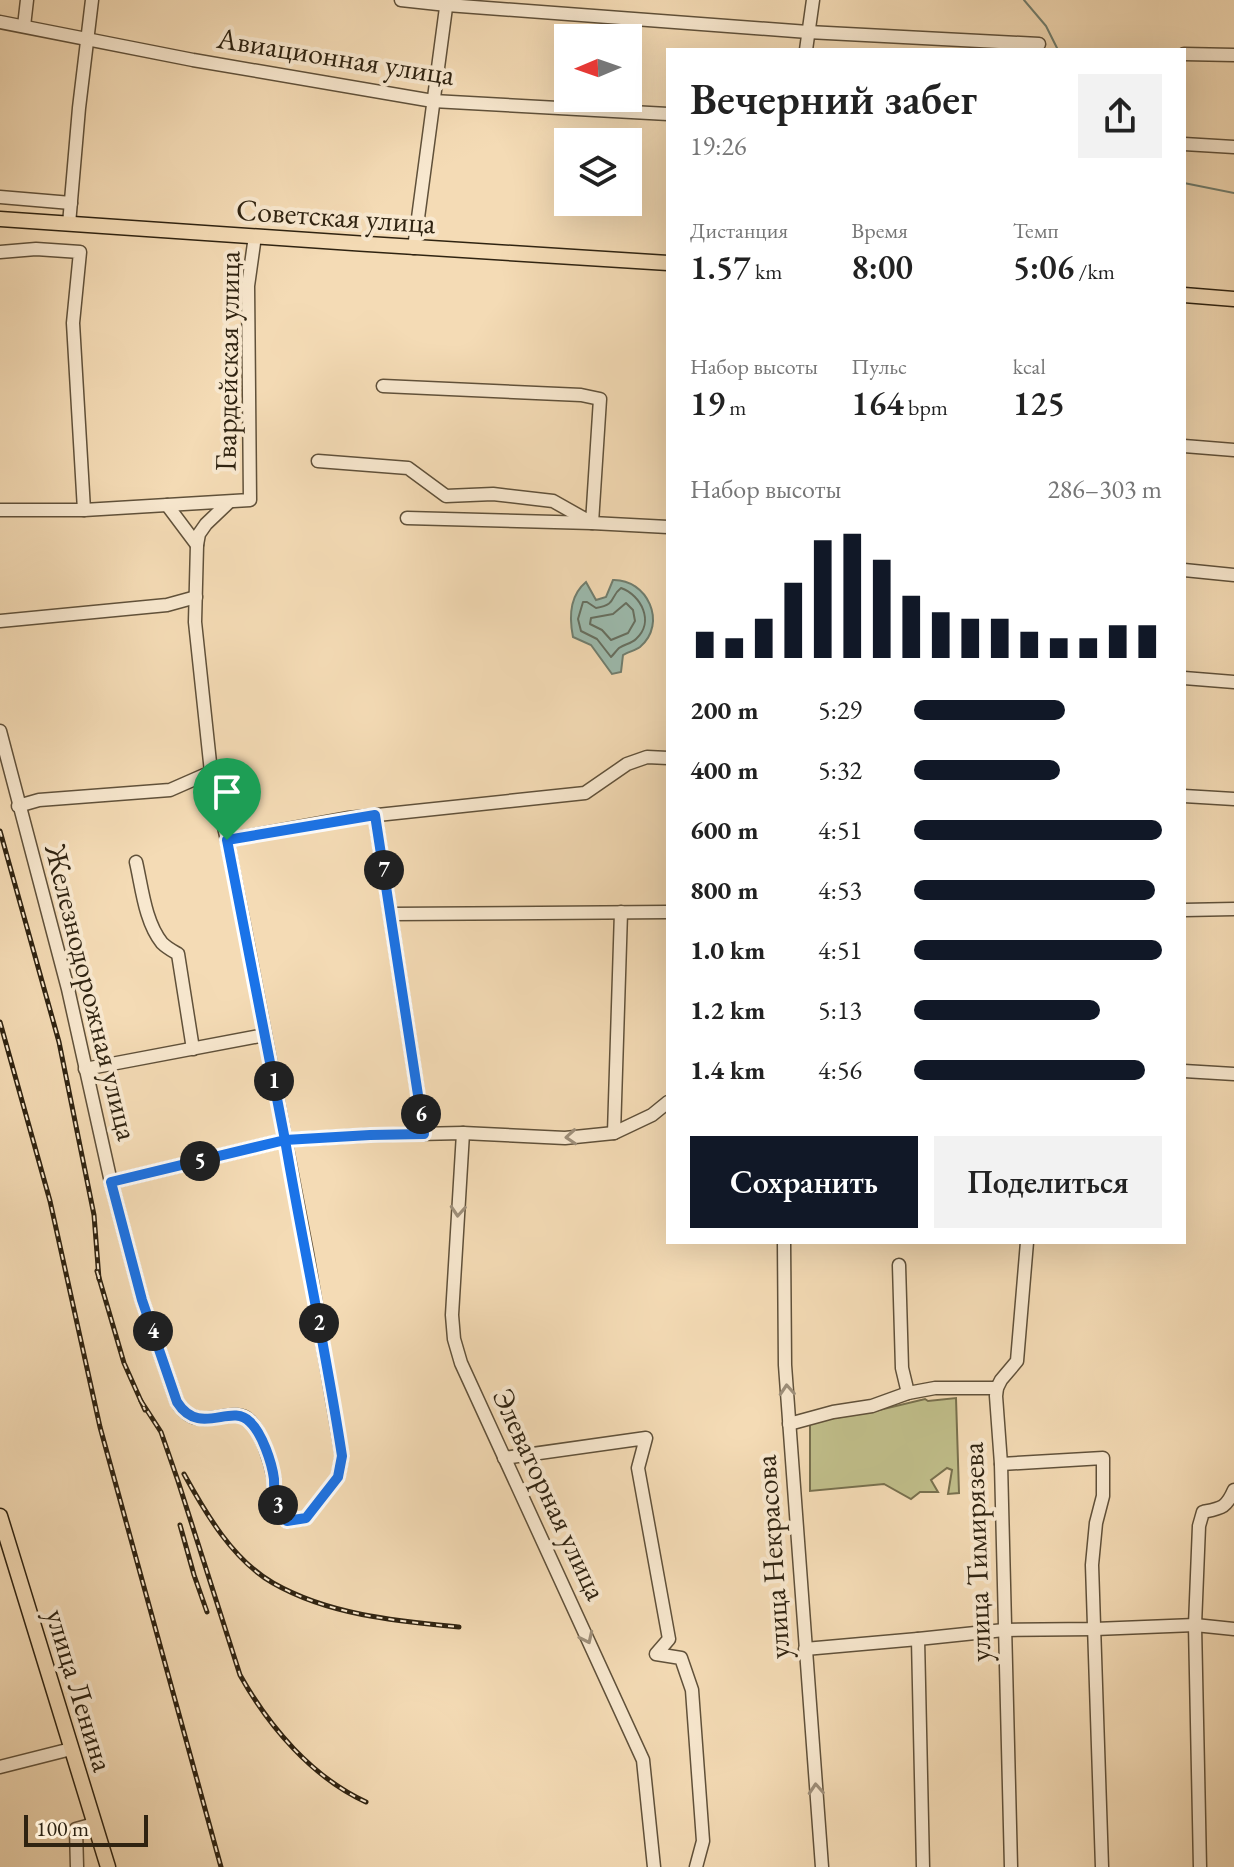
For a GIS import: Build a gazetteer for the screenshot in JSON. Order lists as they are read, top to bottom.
{
  "streets": {
    "main road": ["Советская улица", "улица Ленина"],
    "street": [
      "Авиационная улица",
      "Гвардейская улица",
      "Железнодорожная улица",
      "Элеваторная улица",
      "улица Тимирязева",
      "улица Некрасова"
    ]
  },
  "crossings": [
    ["Советская улица", "Гвардейская улица"]
  ],
  "one_way": ["Элеваторная улица"],
  "scale_bar": "100 m",
  "north": "left",
  "page": {
    "heading": ["Вечерний забег", "19:26"],
    "stats": [
      ["Дистанция", "1.57 km"],
      ["Время", "8:00"],
      ["Темп", "5:06 /km"],
      ["Набор высоты", "19 m"],
      ["Пульс", "164 bpm"],
      ["kcal", "125"]
    ],
    "chart": ["Набор высоты", "286–303 m"],
    "list": [
      {
        "name": "200 m",
        "note": "5:29"
      },
      {
        "name": "400 m",
        "note": "5:32"
      },
      {
        "name": "600 m",
        "note": "4:51"
      },
      {
        "name": "800 m",
        "note": "4:53"
      },
      {
        "name": "1.0 km",
        "note": "4:51"
      },
      {
        "name": "1.2 km",
        "note": "5:13"
      },
      {
        "name": "1.4 km",
        "note": "4:56"
      }
    ],
    "pins": [
      "7",
      "1",
      "6",
      "5",
      "2",
      "4",
      "3"
    ],
    "buttons": ["Сохранить", "Поделиться"],
    "scale": "100 m"
  }
}
